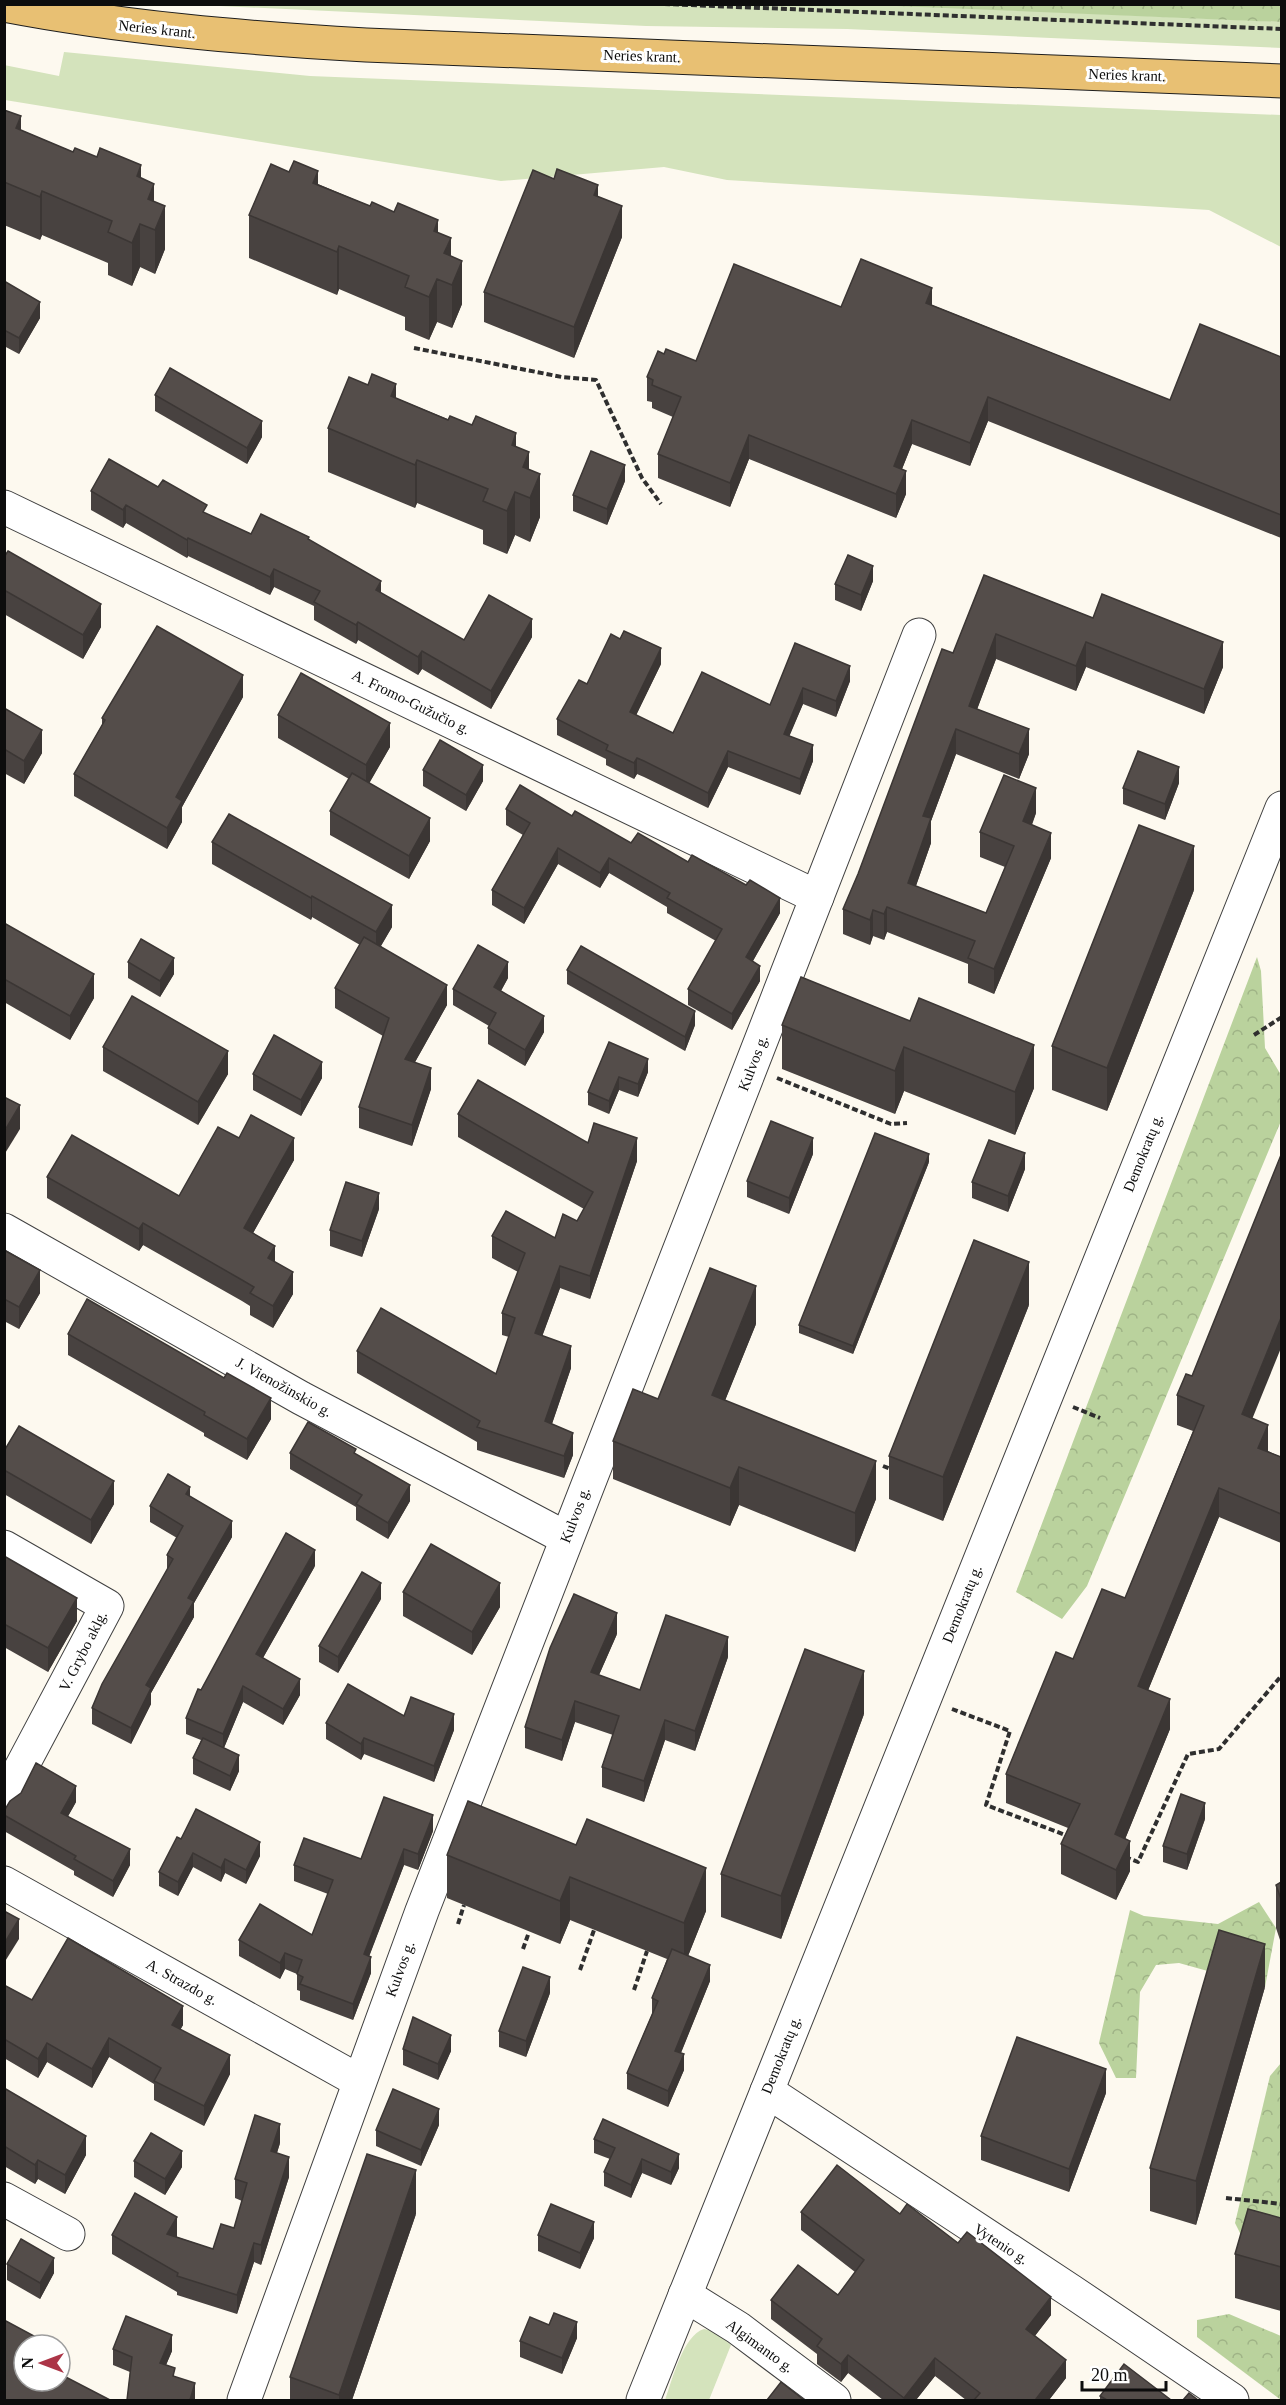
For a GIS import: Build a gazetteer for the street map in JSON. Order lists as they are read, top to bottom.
{
  "streets": {
    "main road": ["Neries krant."],
    "street": [
      "A. Fromo-Gužučio g.",
      "Kulvos g.",
      "Demokratų g.",
      "J. Vienožinskio g.",
      "V. Grybo aklg.",
      "A. Strazdo g.",
      "Vytenio g.",
      "Algimanto g."
    ]
  },
  "crossings": [
    ["A. Fromo-Gužučio g.", "Kulvos g."],
    ["Kulvos g.", "J. Vienožinskio g."],
    ["Kulvos g.", "A. Strazdo g."],
    ["Demokratų g.", "Vytenio g."],
    ["Demokratų g.", "Algimanto g."]
  ],
  "scale_bar": "20 m",
  "north": "left"
}
